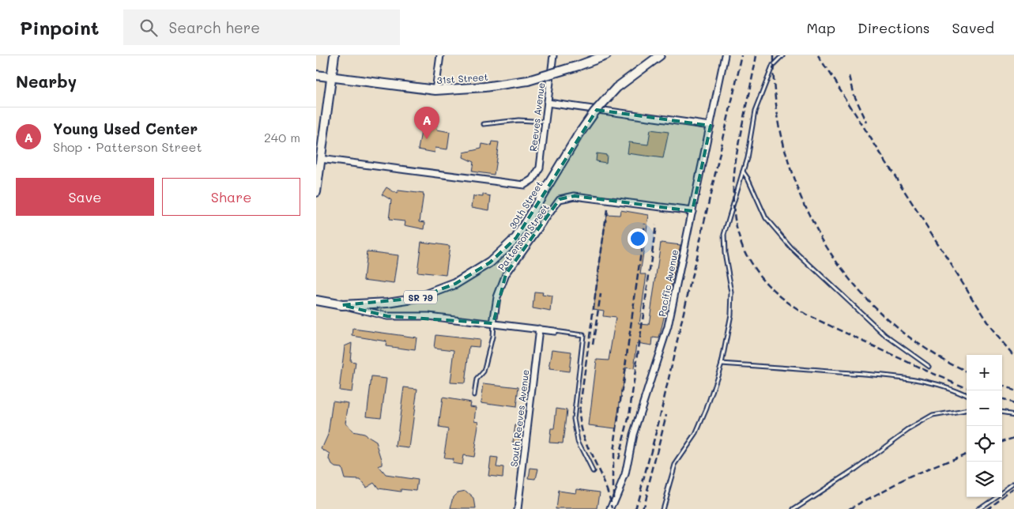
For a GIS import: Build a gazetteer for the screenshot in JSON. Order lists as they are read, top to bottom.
{
  "streets": {
    "main road": ["31st Street", "30th Street", "SR 79"],
    "street": [
      "Reeves Avenue",
      "Patterson Street",
      "Pacific Avenue",
      "South Reeves Avenue"
    ]
  },
  "crossings": [
    ["30th Street", "Patterson Street"],
    ["30th Street", "South Reeves Avenue"],
    ["Patterson Street", "Pacific Avenue"]
  ],
  "page": {
    "header": "Pinpoint",
    "search": "Search here",
    "nav": ["Map", "Directions", "Saved"],
    "heading": "Nearby",
    "list": [
      {
        "mark": "A",
        "name": "Young Used Center",
        "note": "Shop · Patterson Street",
        "value": "240 m"
      }
    ],
    "pins": "A",
    "buttons": ["Save", "Share"],
    "map_buttons": ["+", "−"]
  }
}
